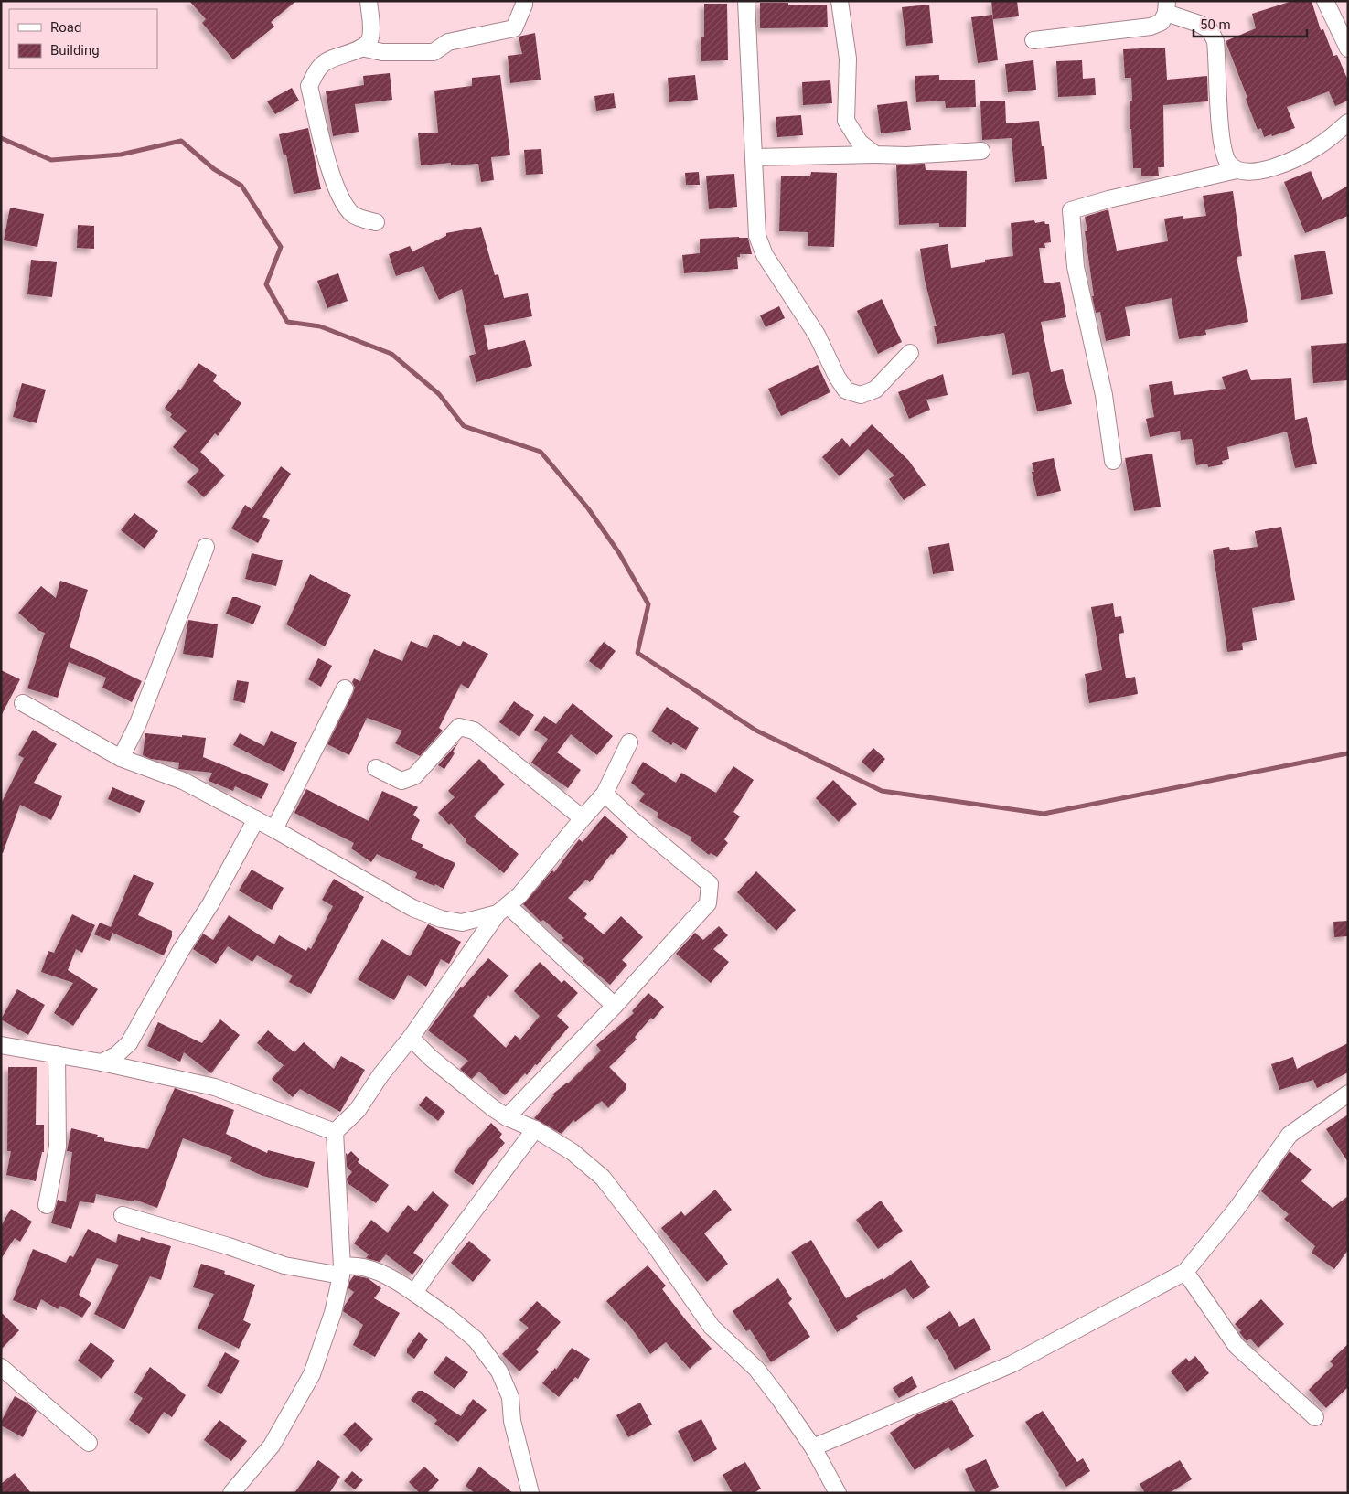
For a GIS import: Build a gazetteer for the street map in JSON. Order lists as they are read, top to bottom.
{
  "legend": ["Road", "Building"],
  "scale_bar": "50 m"
}
